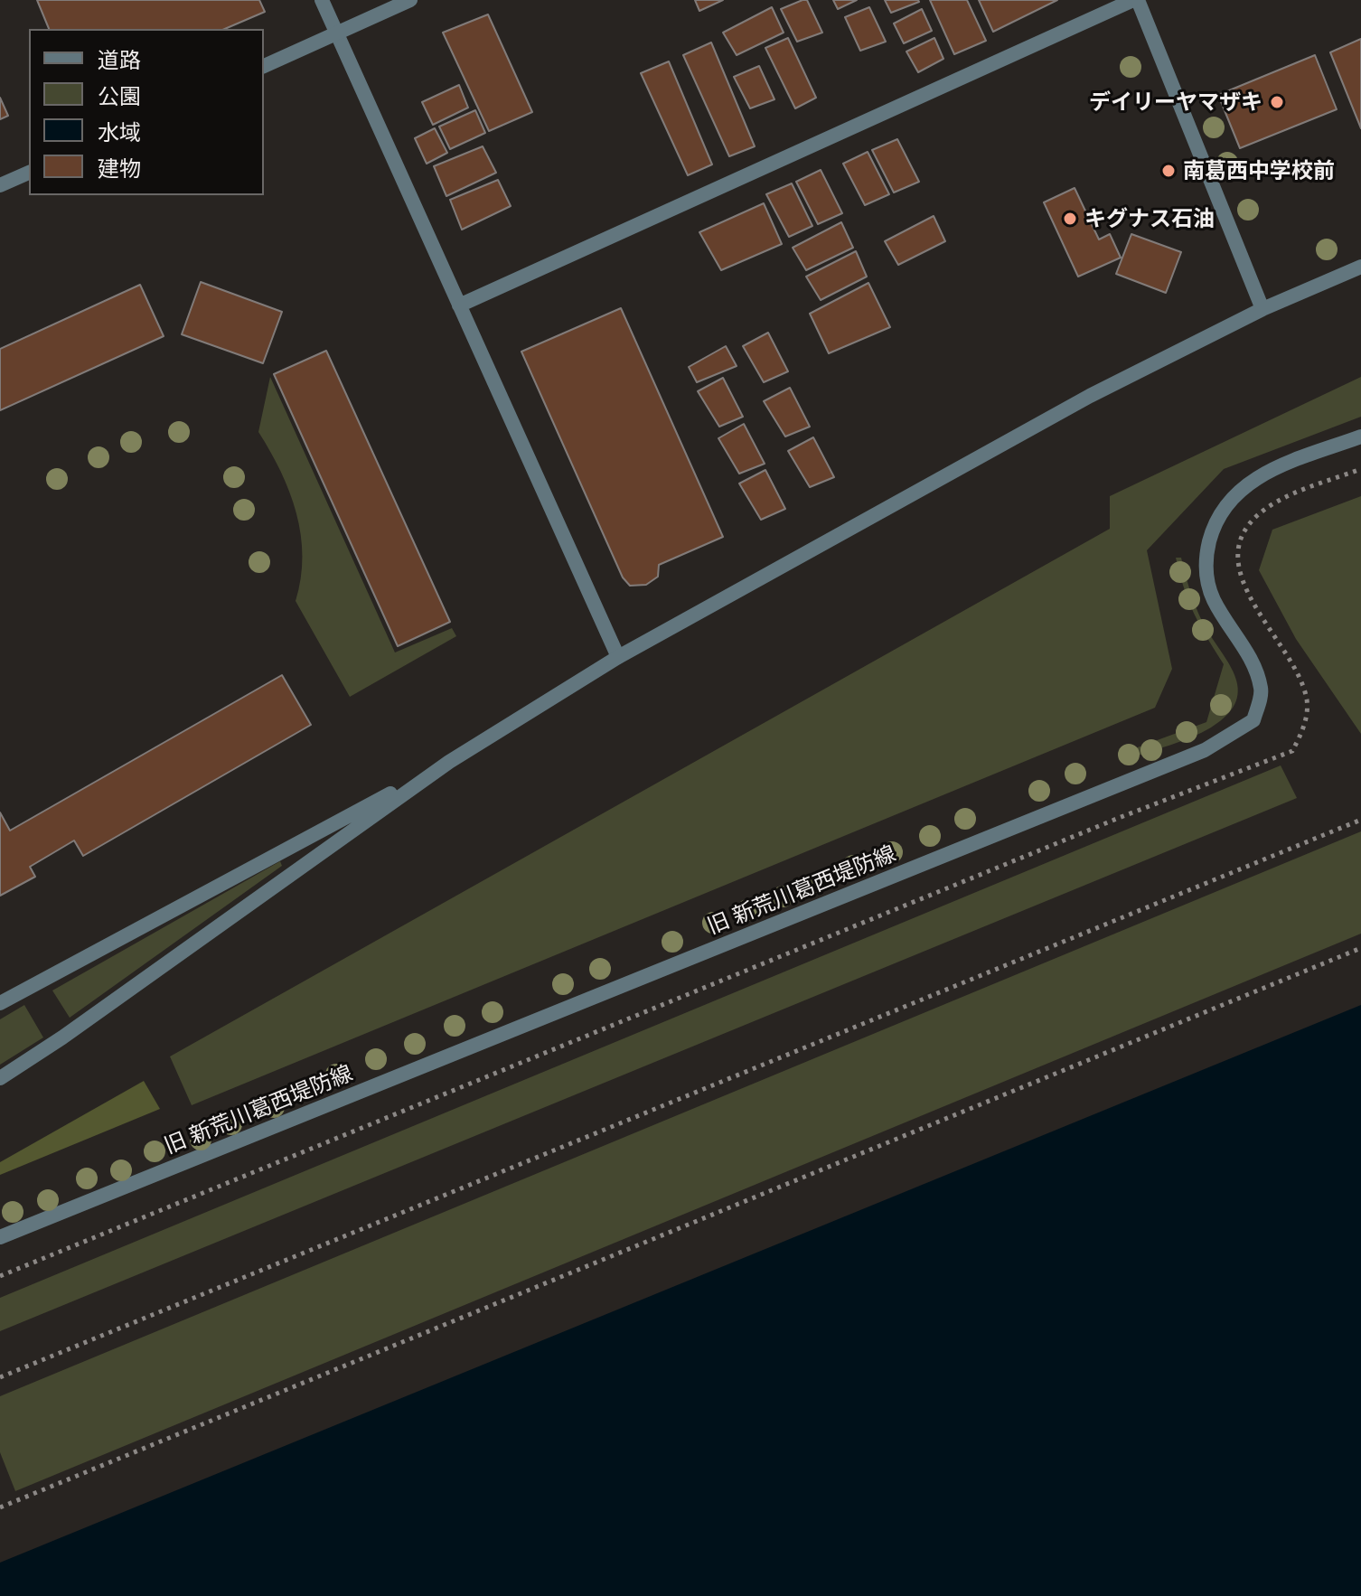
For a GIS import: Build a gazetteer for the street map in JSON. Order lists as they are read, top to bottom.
{
  "streets": {
    "street": ["旧 新荒川葛西堤防線"]
  },
  "places": ["デイリーヤマザキ", "南葛西中学校前", "キグナス石油"],
  "legend": [
    "道路",
    "公園",
    "水域",
    "建物"
  ]
}
